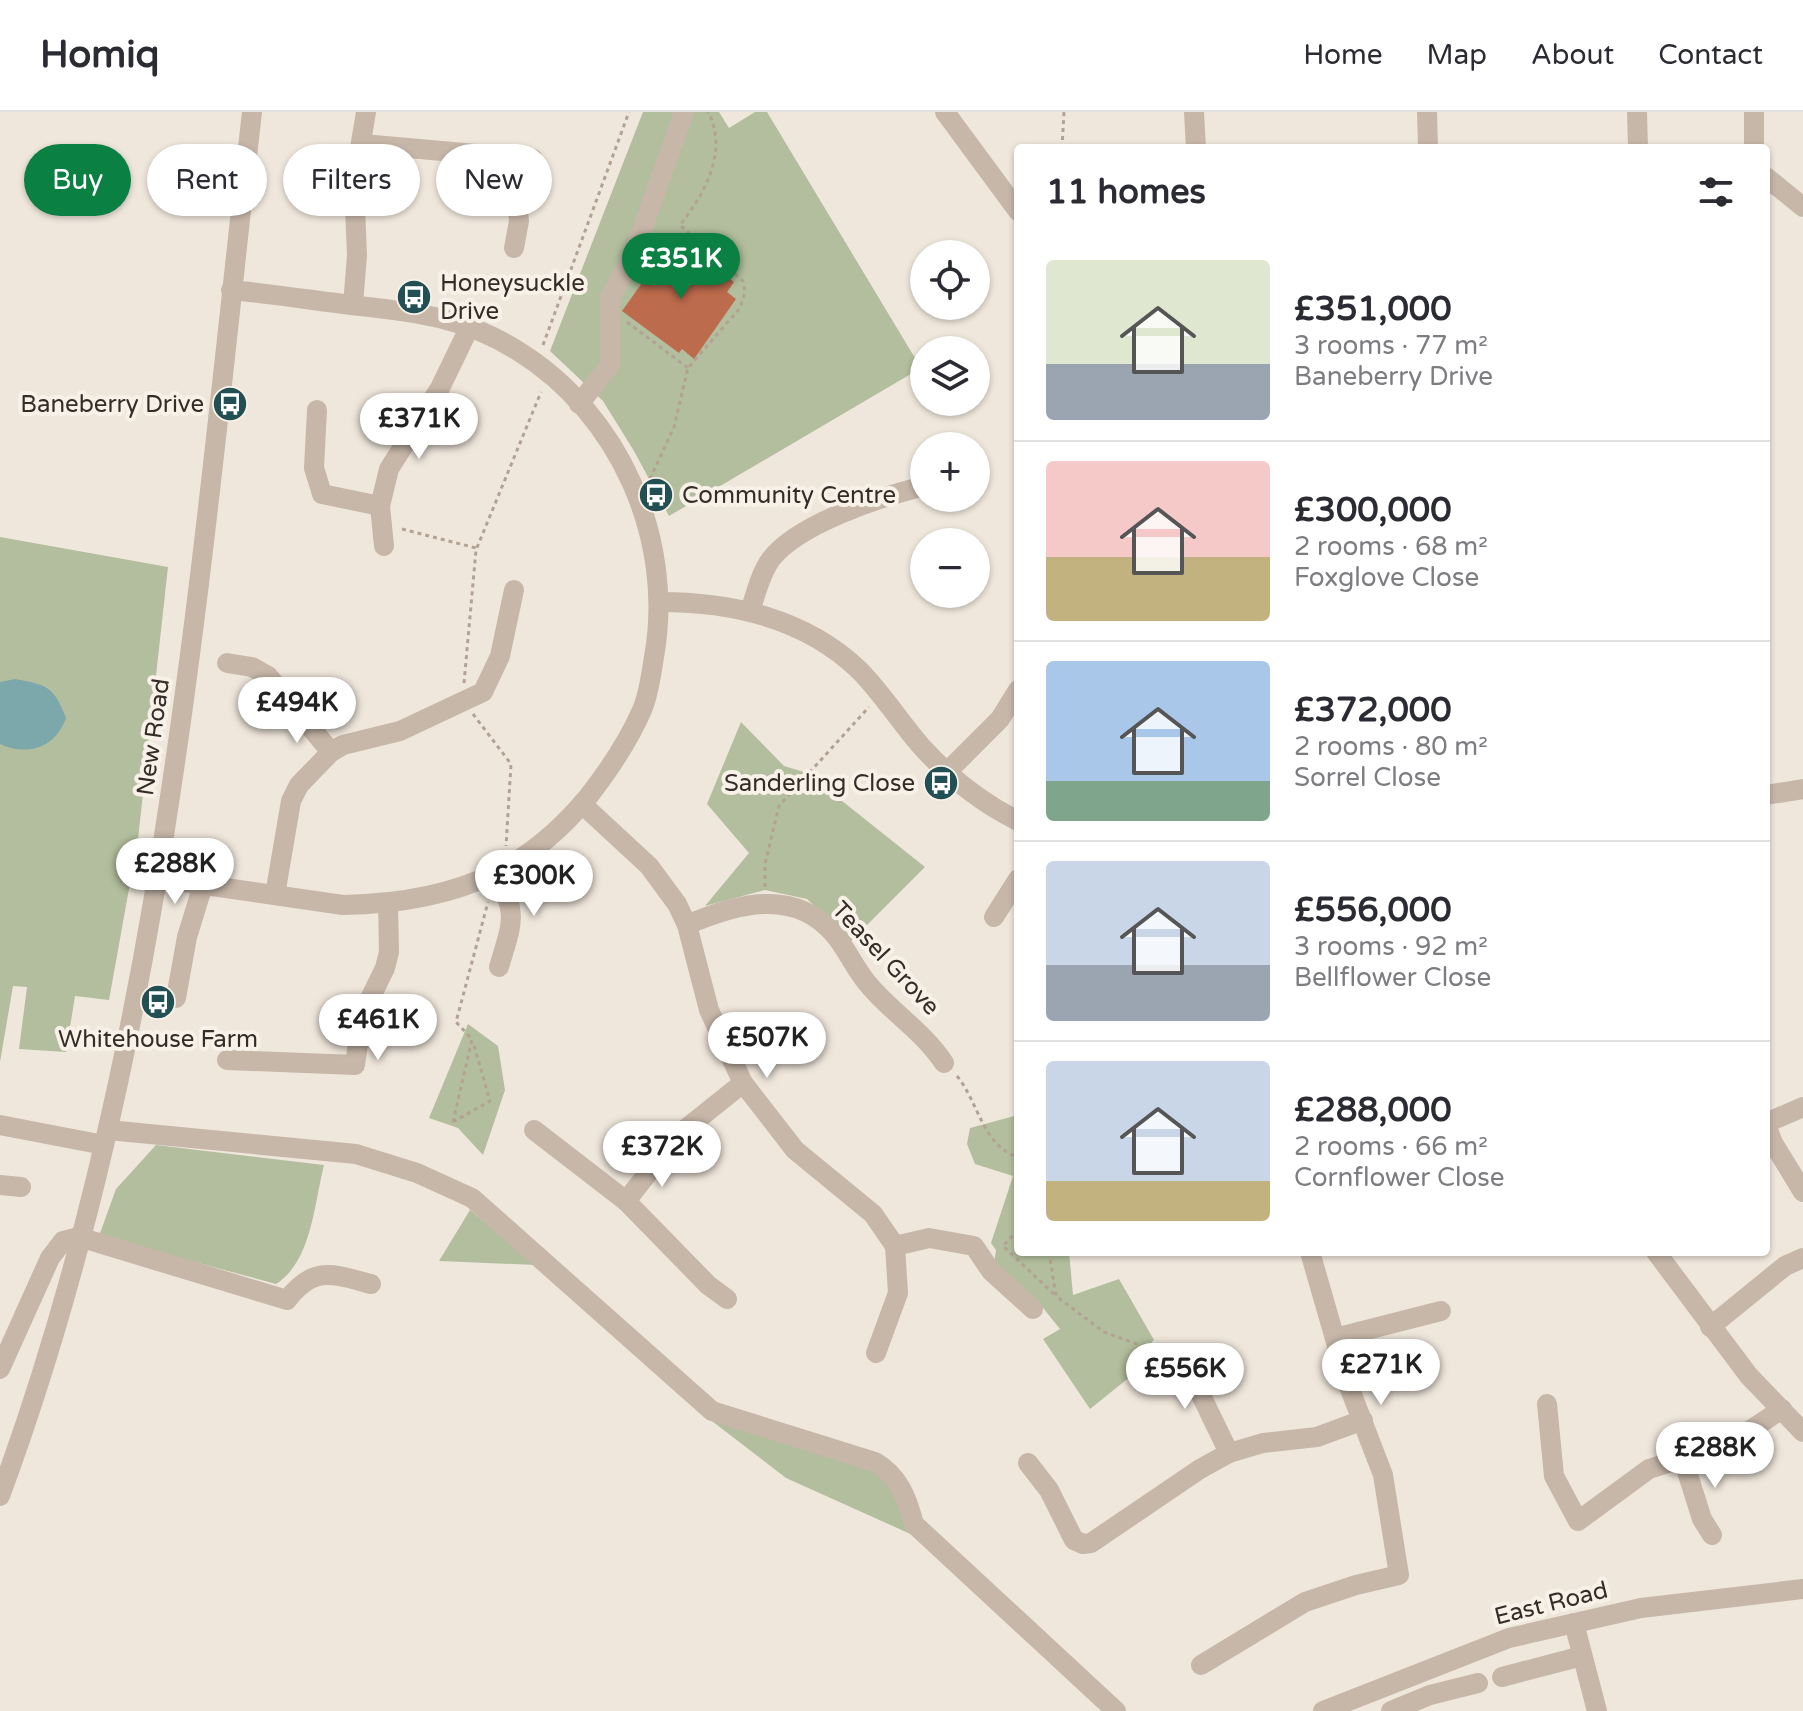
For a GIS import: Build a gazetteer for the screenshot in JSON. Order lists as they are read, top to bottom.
{
  "streets": {
    "street": ["New Road", "Teasel Grove", "East Road"]
  },
  "places": {
    "bus stop": [
      "Honeysuckle Drive",
      "Baneberry Drive",
      "Community Centre",
      "Sanderling Close",
      "Whitehouse Farm"
    ]
  },
  "page": {
    "header": "Homiq",
    "nav": [
      "Home",
      "Map",
      "About",
      "Contact"
    ],
    "chip": [
      "Buy",
      "Rent",
      "Filters",
      "New"
    ],
    "heading": "11 homes",
    "price": [
      "£351K",
      "£371K",
      "£494K",
      "£288K",
      "£300K",
      "£461K",
      "£507K",
      "£372K",
      "£271K",
      "£556K",
      "£288K"
    ],
    "map_buttons": ["+", "−"],
    "list": [
      {
        "name": "£351,000",
        "note": "3 rooms · 77 m² · Baneberry Drive"
      },
      {
        "name": "£300,000",
        "note": "2 rooms · 68 m² · Foxglove Close"
      },
      {
        "name": "£372,000",
        "note": "2 rooms · 80 m² · Sorrel Close"
      },
      {
        "name": "£556,000",
        "note": "3 rooms · 92 m² · Bellflower Close"
      },
      {
        "name": "£288,000",
        "note": "2 rooms · 66 m² · Cornflower Close"
      }
    ]
  }
}
